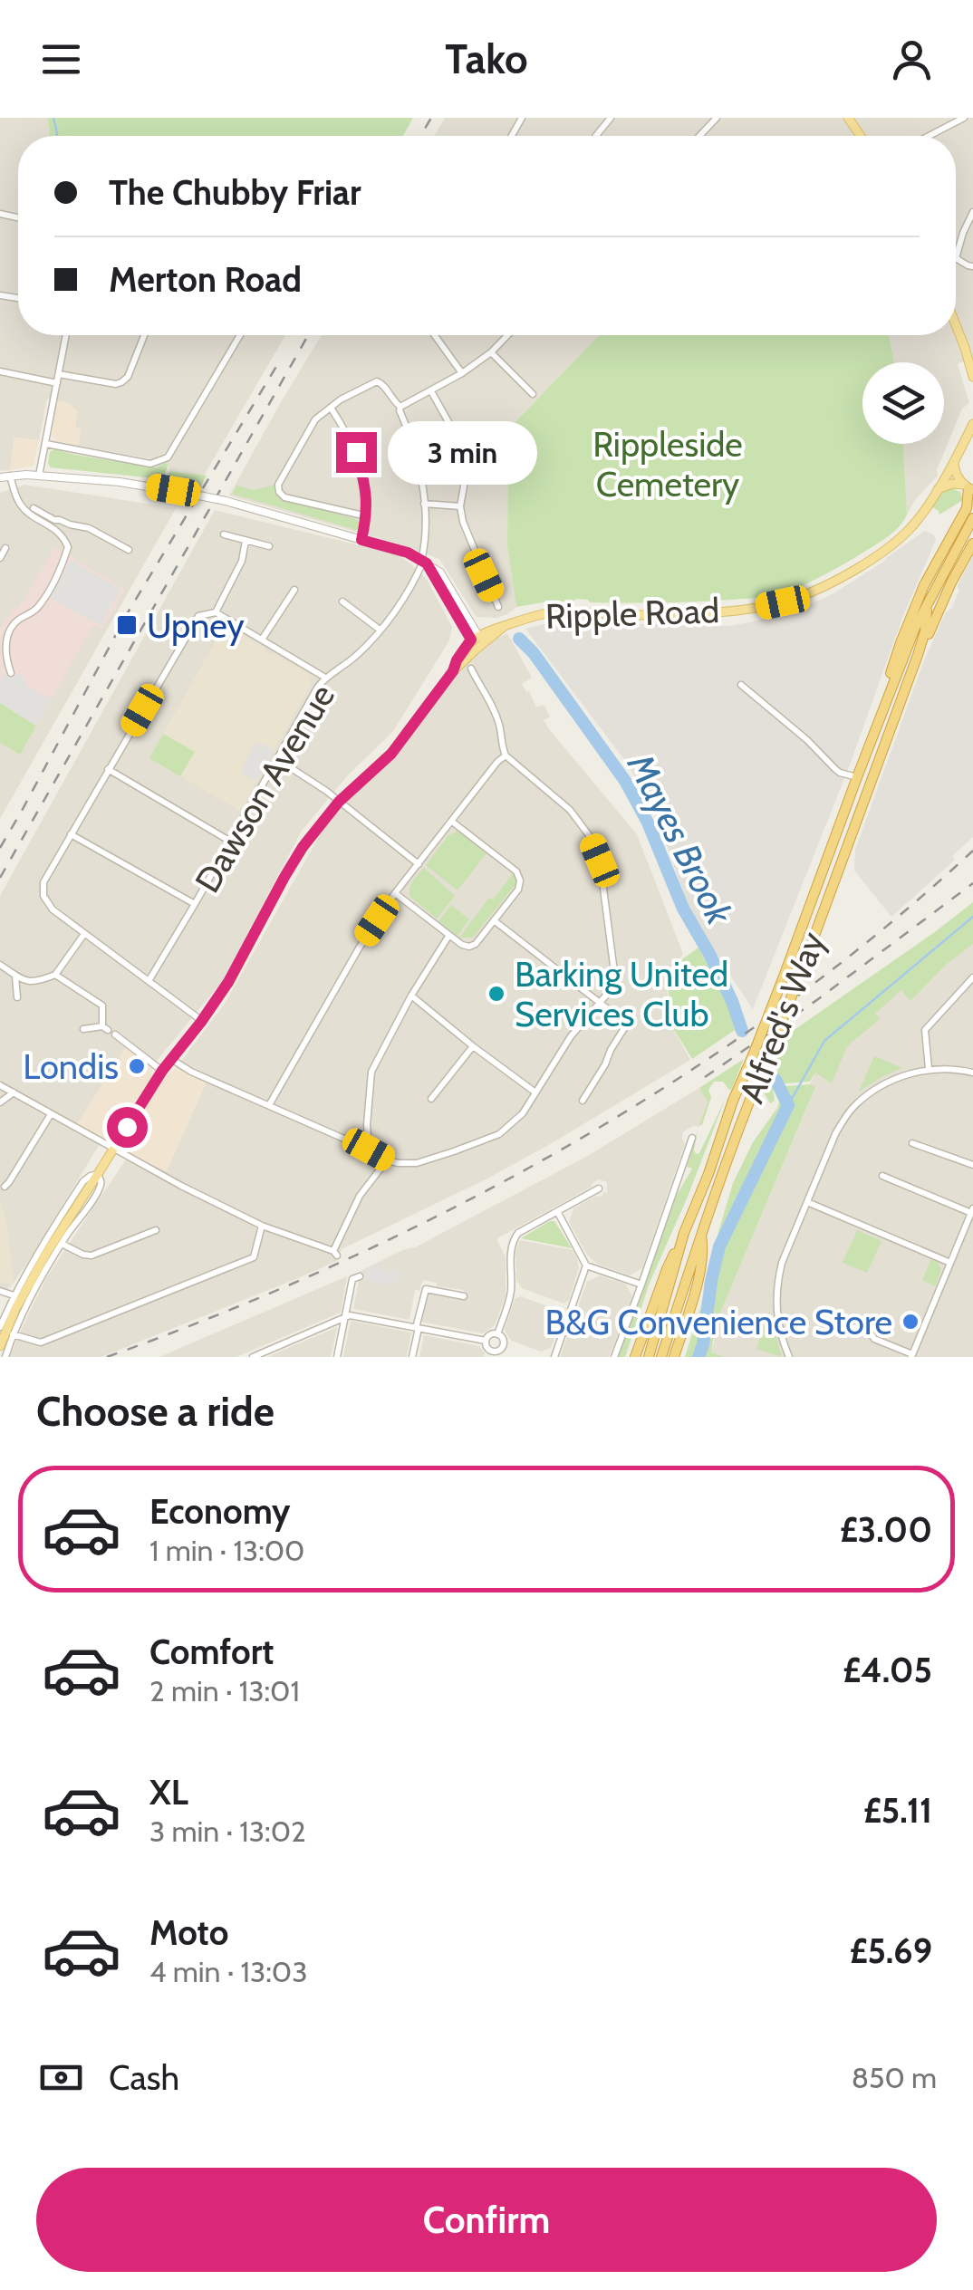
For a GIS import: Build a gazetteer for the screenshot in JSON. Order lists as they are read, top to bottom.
{
  "streets": {
    "highway": ["Alfred's Way"],
    "main road": ["Ripple Road"],
    "street": ["Dawson Avenue"]
  },
  "water": ["Mayes Brook"],
  "parks": ["Rippleside Cemetery"],
  "places": {
    "transit": ["Upney"],
    "other": ["Barking United Services Club", "Londis", "B&G Convenience Store"]
  },
  "page": {
    "header": "Tako",
    "banner": ["The Chubby Friar", "Merton Road"],
    "bubble": "3 min",
    "heading": "Choose a ride",
    "list": [
      {
        "name": "Economy",
        "note": "1 min · 13:00",
        "value": "£3.00"
      },
      {
        "name": "Comfort",
        "note": "2 min · 13:01",
        "value": "£4.05"
      },
      {
        "name": "XL",
        "note": "3 min · 13:02",
        "value": "£5.11"
      },
      {
        "name": "Moto",
        "note": "4 min · 13:03",
        "value": "£5.69"
      }
    ],
    "pay": ["Cash", "850 m"],
    "buttons": "Confirm"
  }
}
